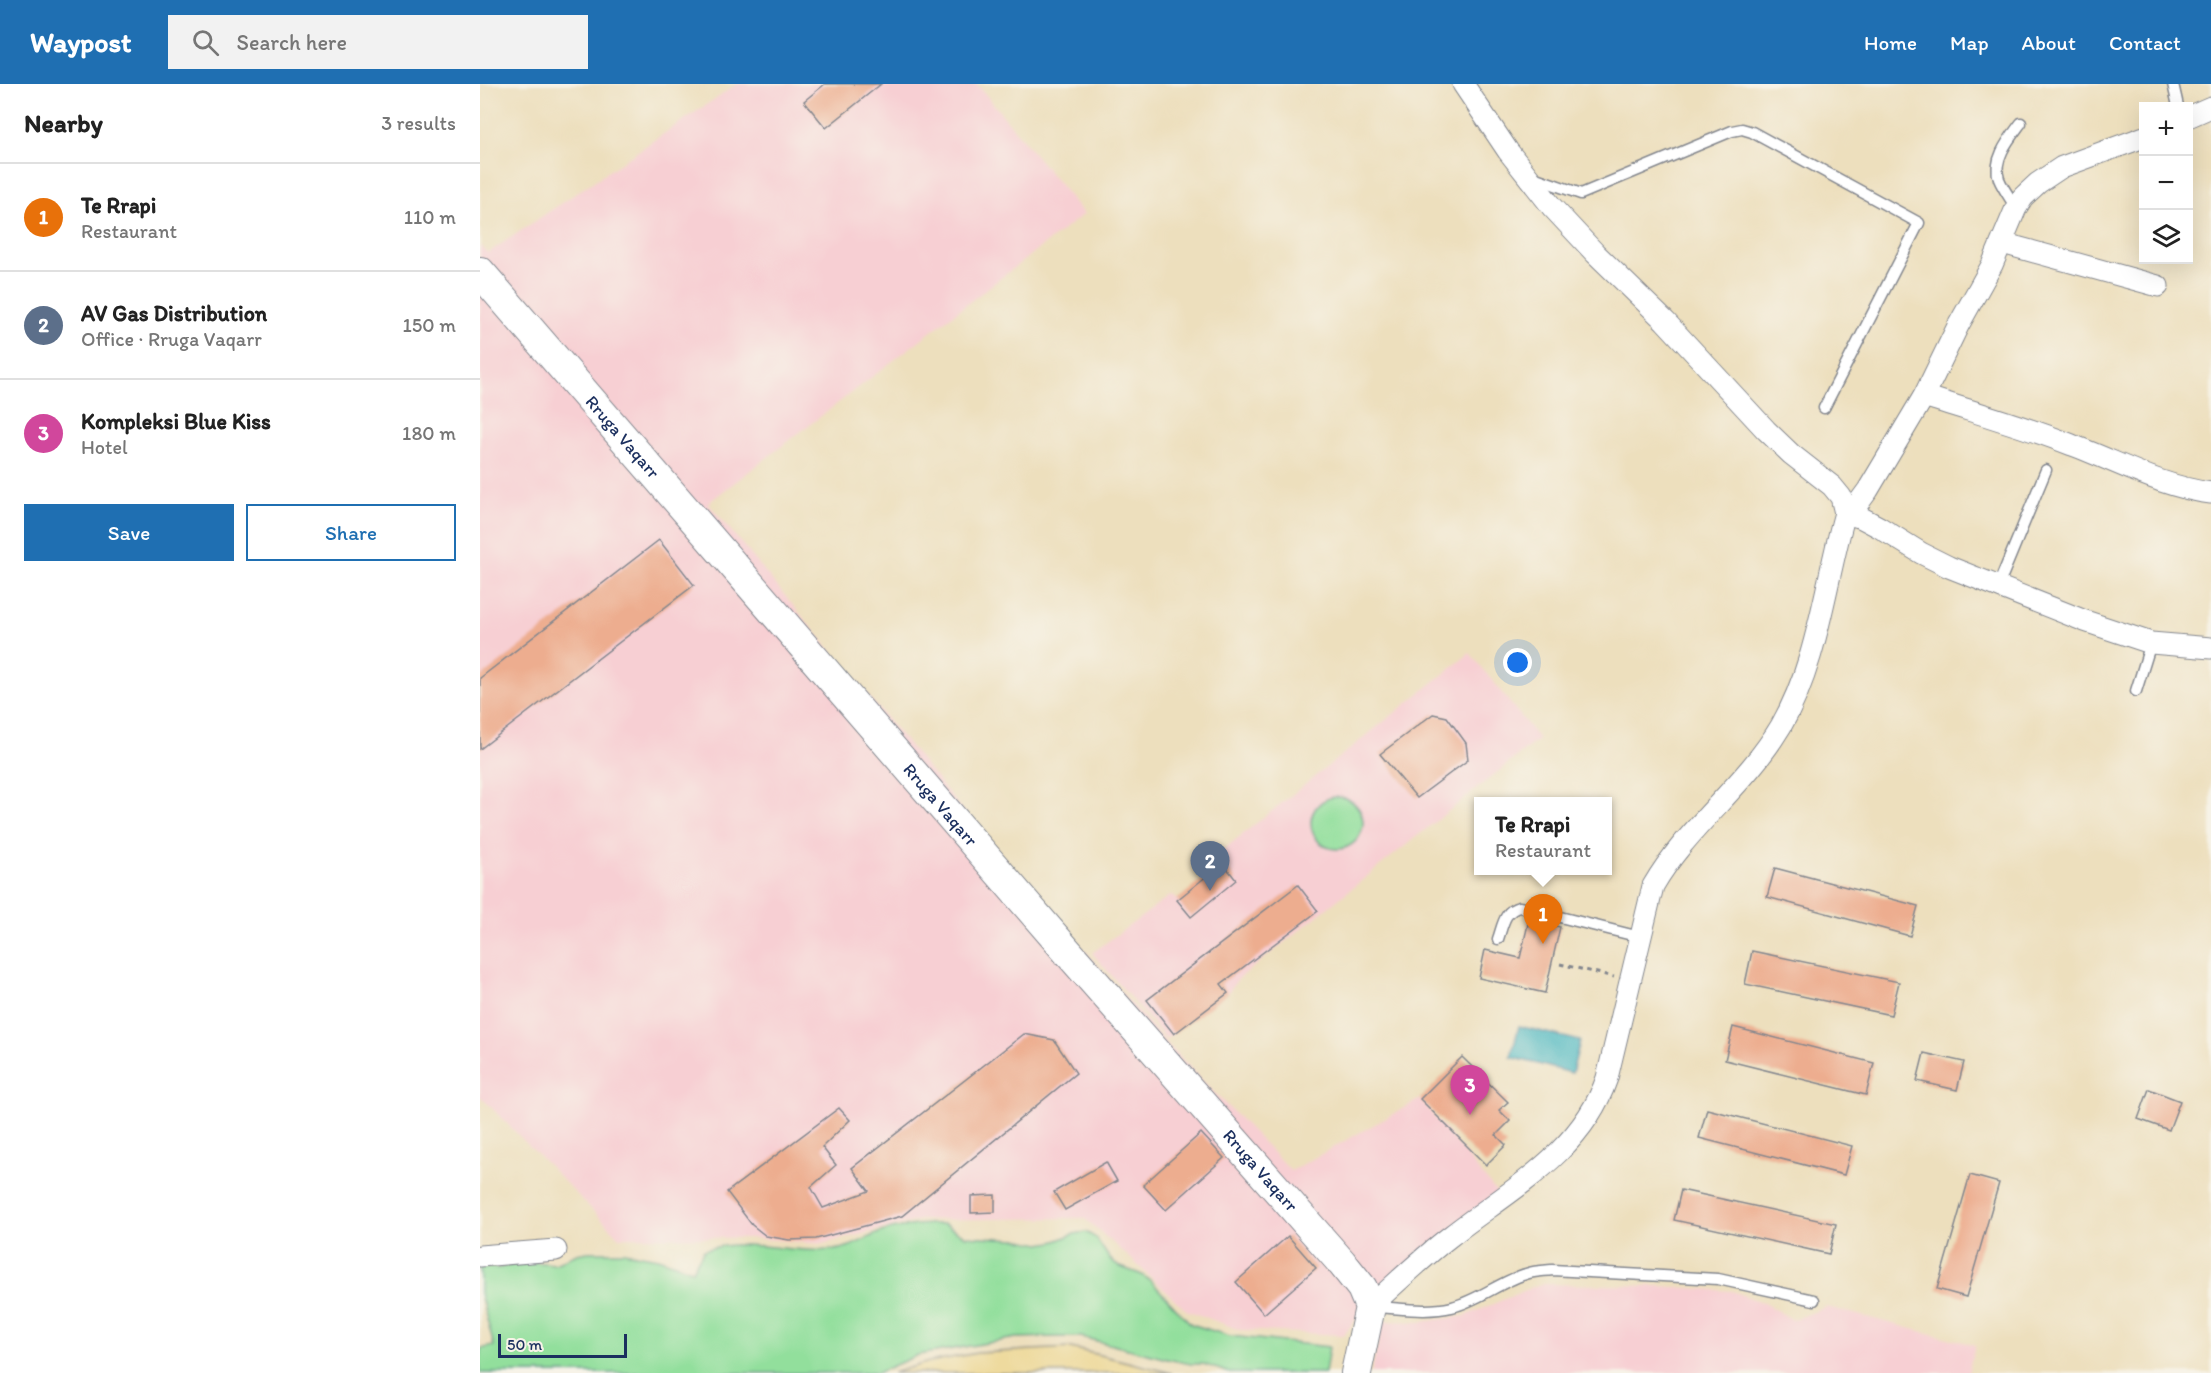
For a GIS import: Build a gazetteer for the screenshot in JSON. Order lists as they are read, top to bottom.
{
  "streets": {
    "main road": ["Rruga Vaqarr"]
  },
  "scale_bar": "50 m",
  "page": {
    "header": "Waypost",
    "search": "Search here",
    "nav": [
      "Home",
      "Map",
      "About",
      "Contact"
    ],
    "heading": ["Nearby", "3 results"],
    "map_buttons": ["+", "−"],
    "list": [
      {
        "mark": "1",
        "name": "Te Rrapi",
        "note": "Restaurant",
        "value": "110 m"
      },
      {
        "mark": "2",
        "name": "AV Gas Distribution",
        "note": "Office · Rruga Vaqarr",
        "value": "150 m"
      },
      {
        "mark": "3",
        "name": "Kompleksi Blue Kiss",
        "note": "Hotel",
        "value": "180 m"
      }
    ],
    "buttons": ["Save", "Share"],
    "popup": ["Te Rrapi", "Restaurant"],
    "pins": ["2", "1", "3"],
    "scale": "50 m"
  }
}
